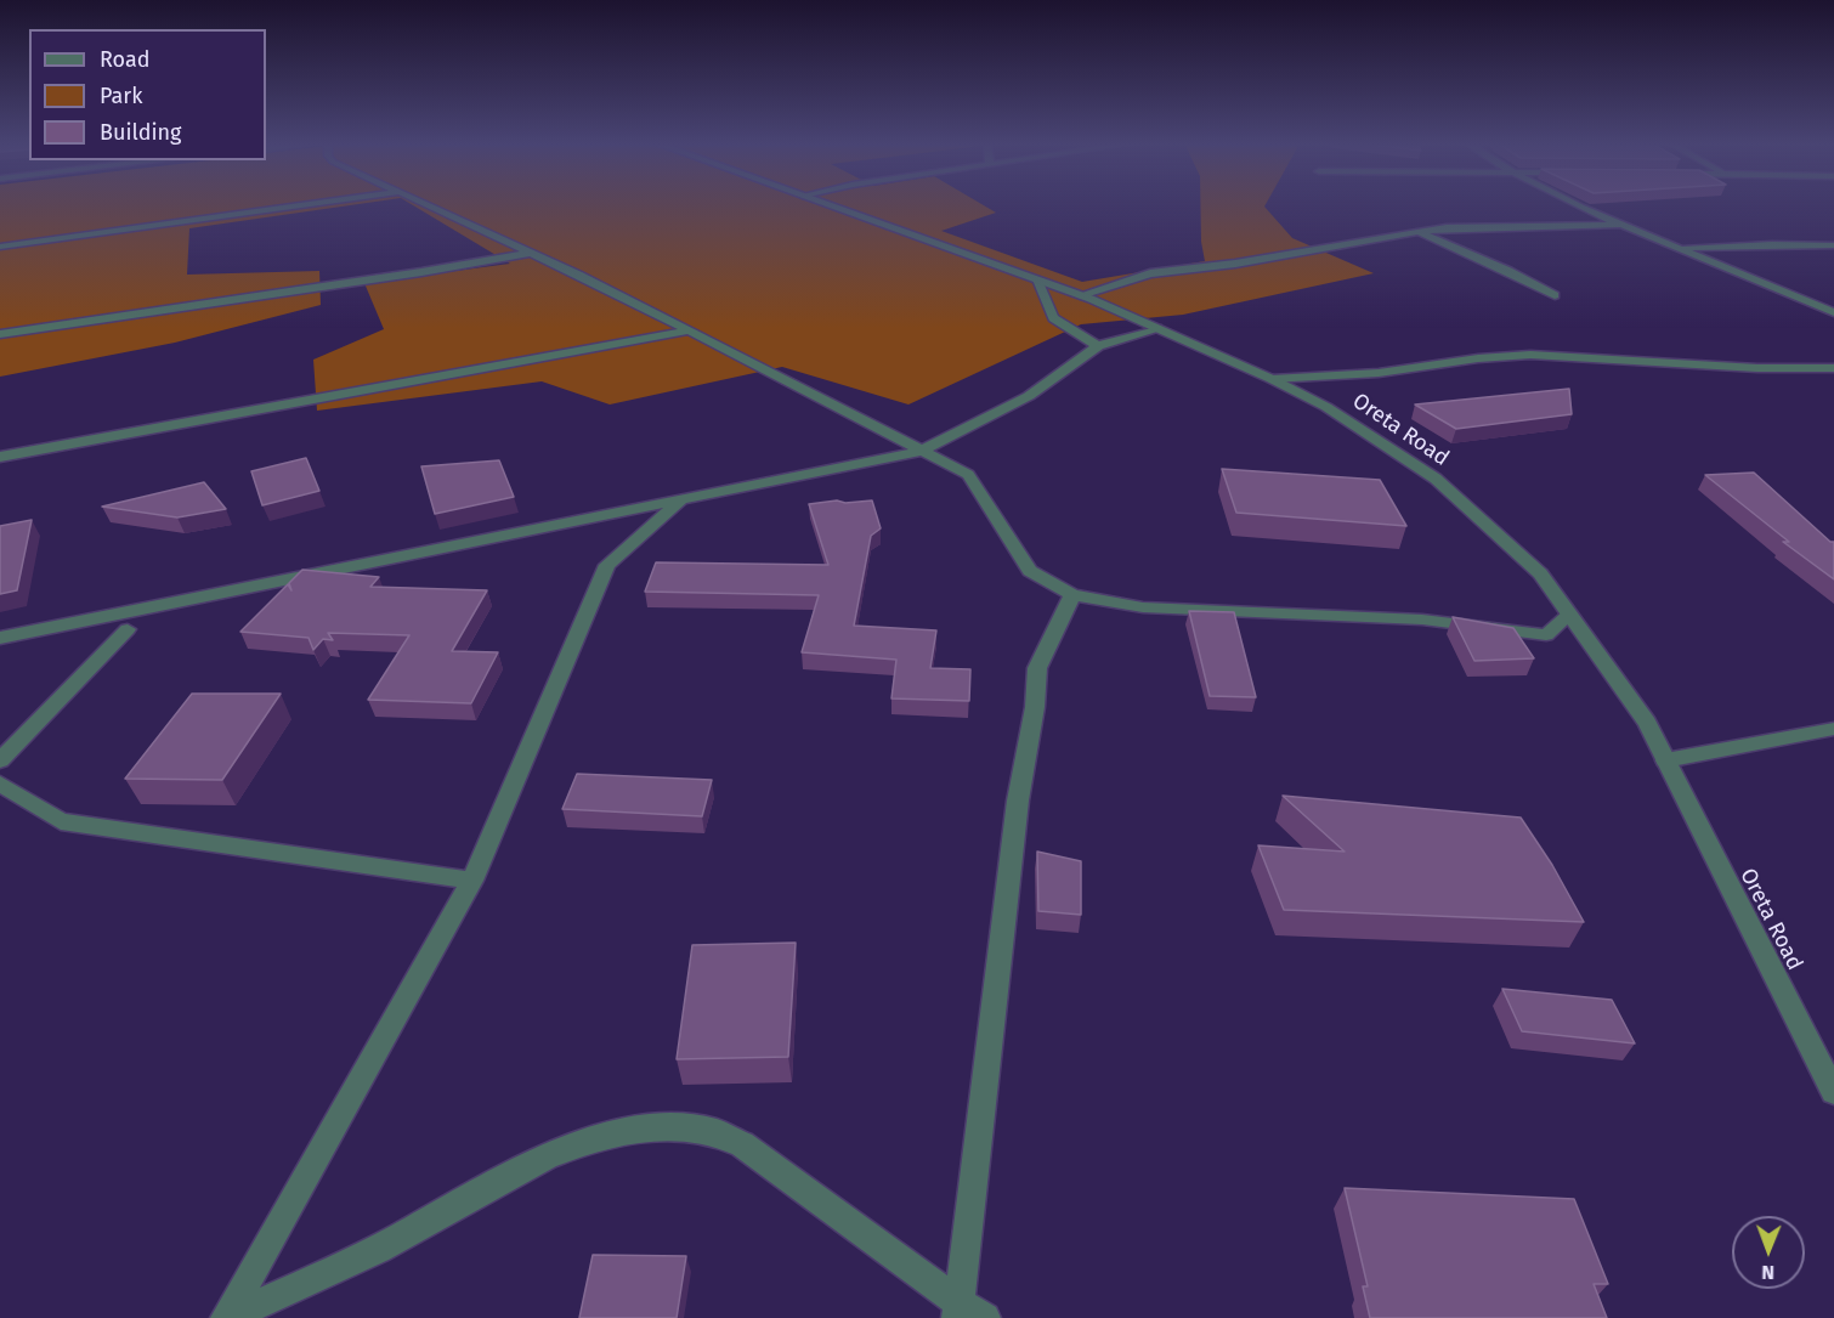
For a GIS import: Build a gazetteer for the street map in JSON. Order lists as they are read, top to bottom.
{
  "streets": {
    "street": ["Oreta Road"]
  },
  "legend": ["Road", "Park", "Building"],
  "north": "bottom"
}
